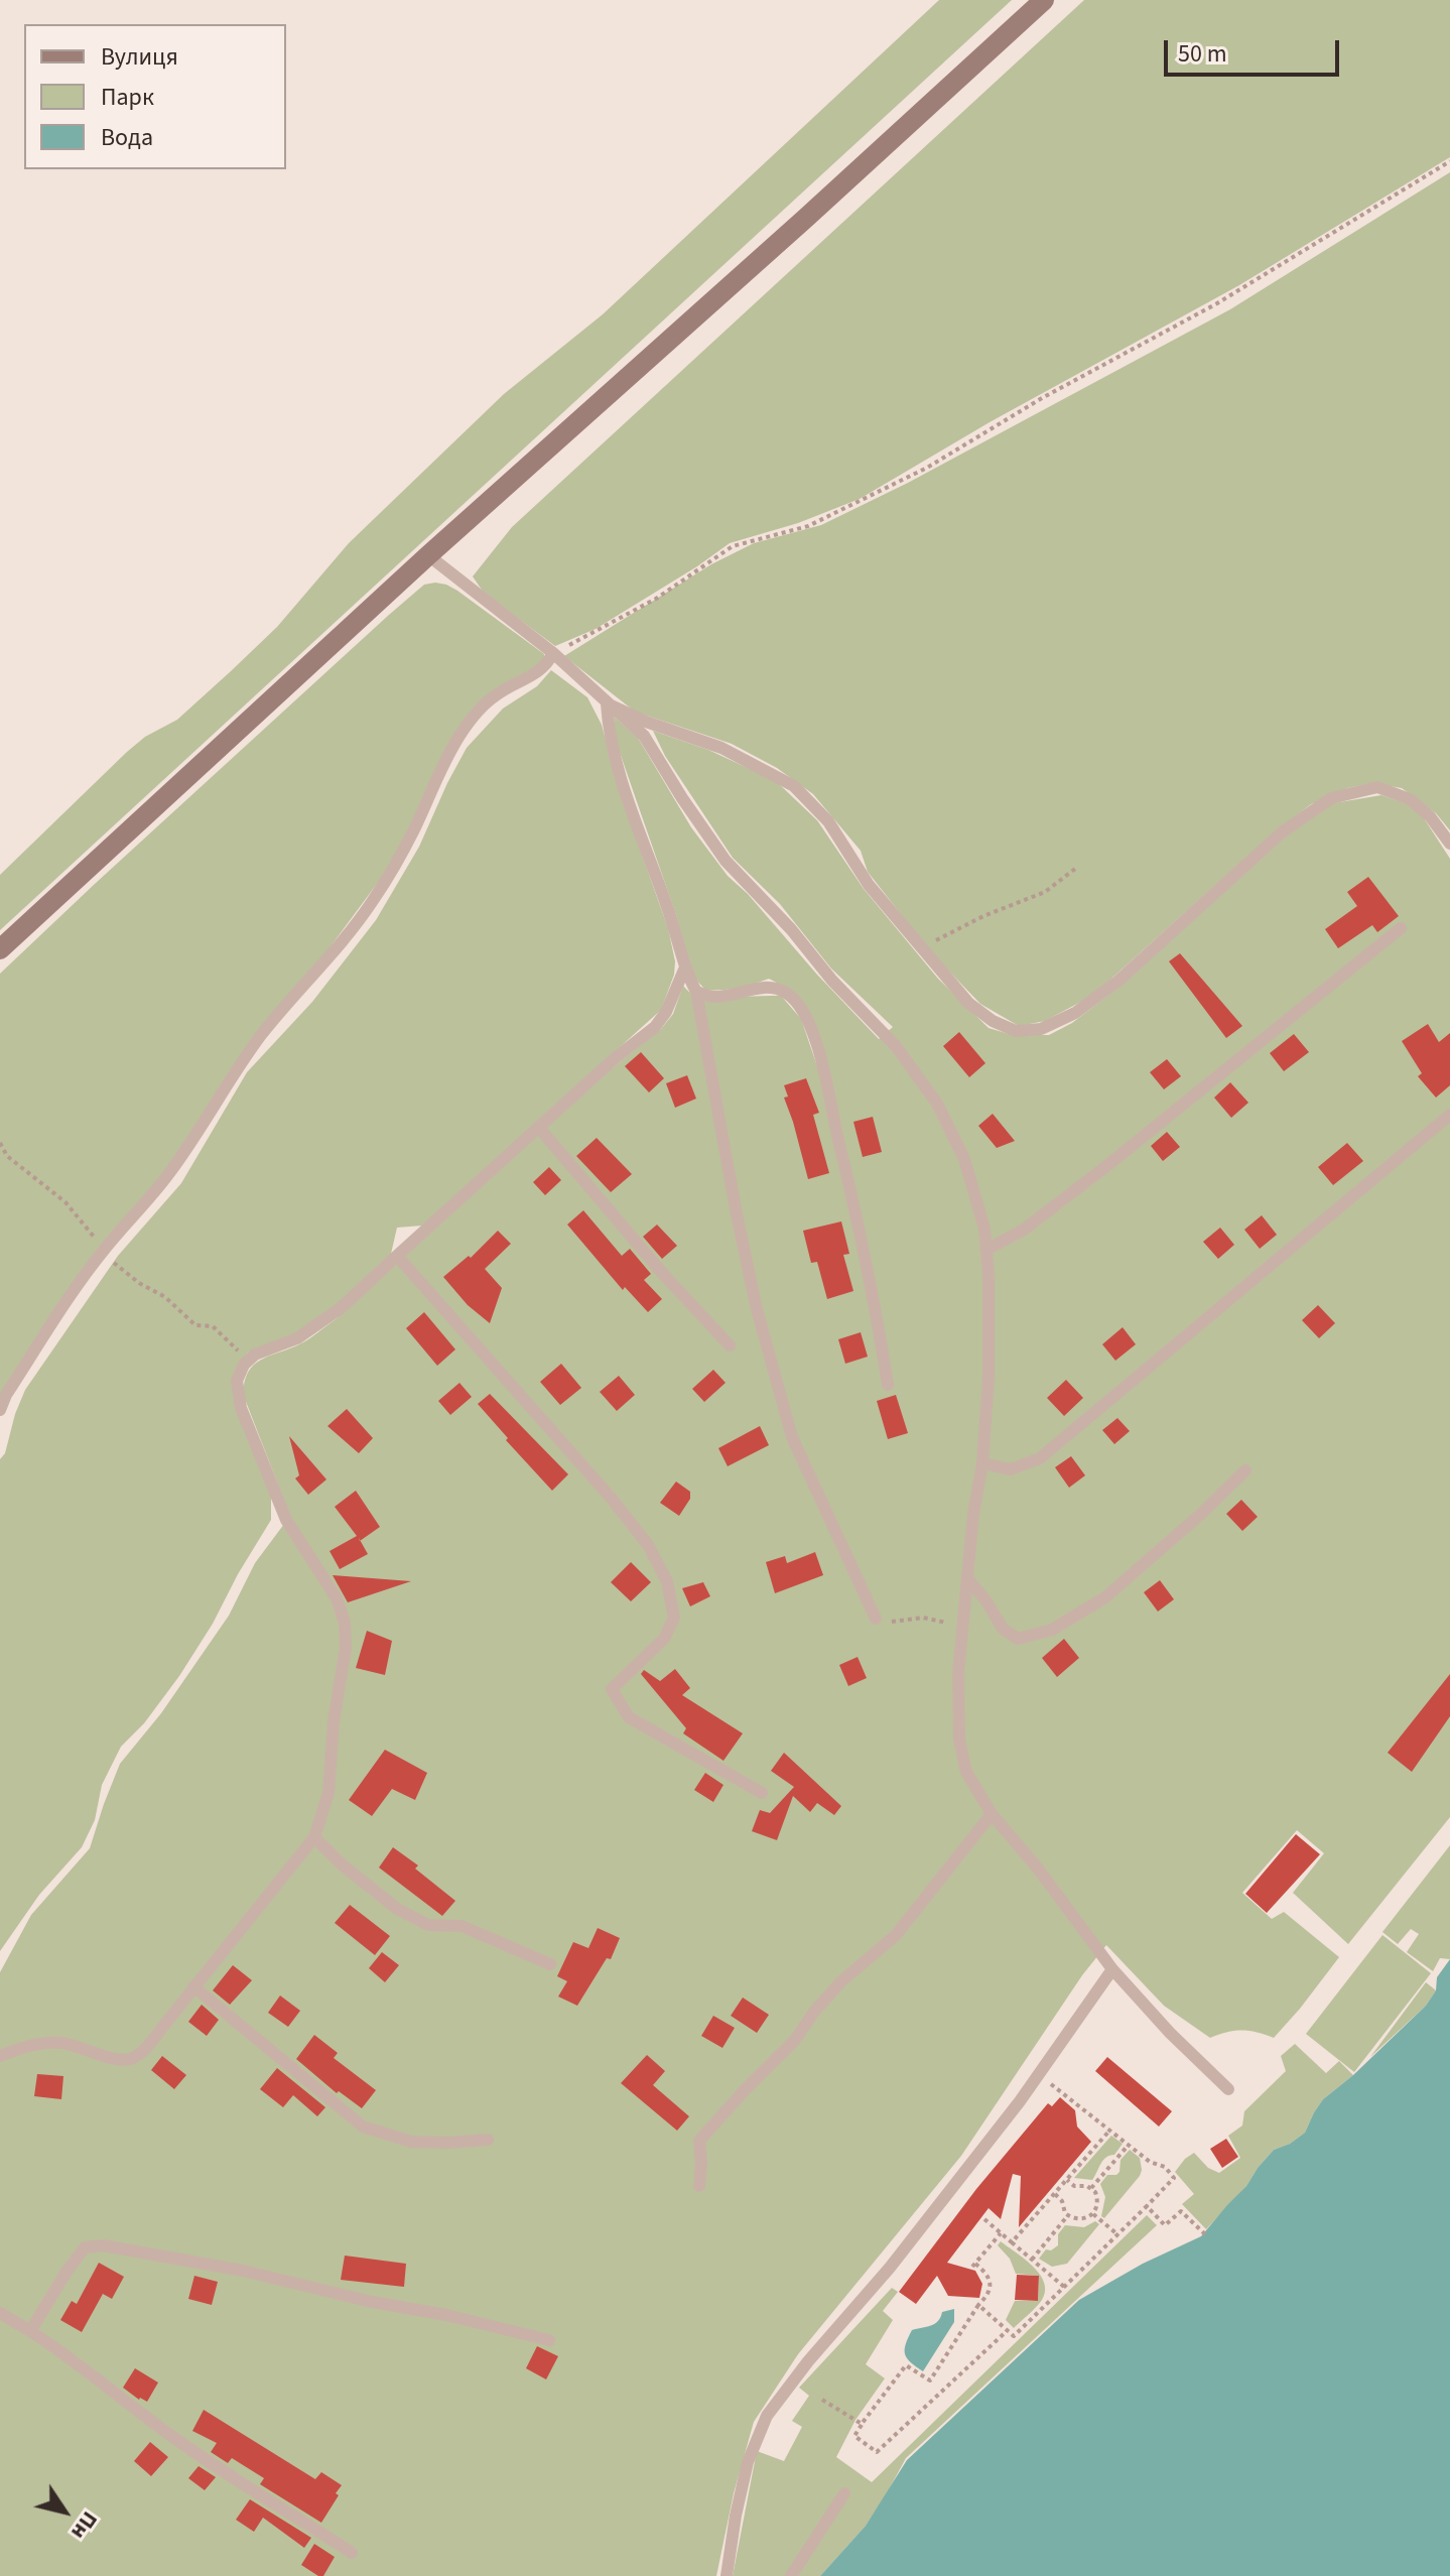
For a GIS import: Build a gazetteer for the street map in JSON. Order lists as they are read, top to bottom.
{
  "legend": ["Вулиця", "Парк", "Вода"],
  "scale_bar": "50 m",
  "north": "bottom right"
}
